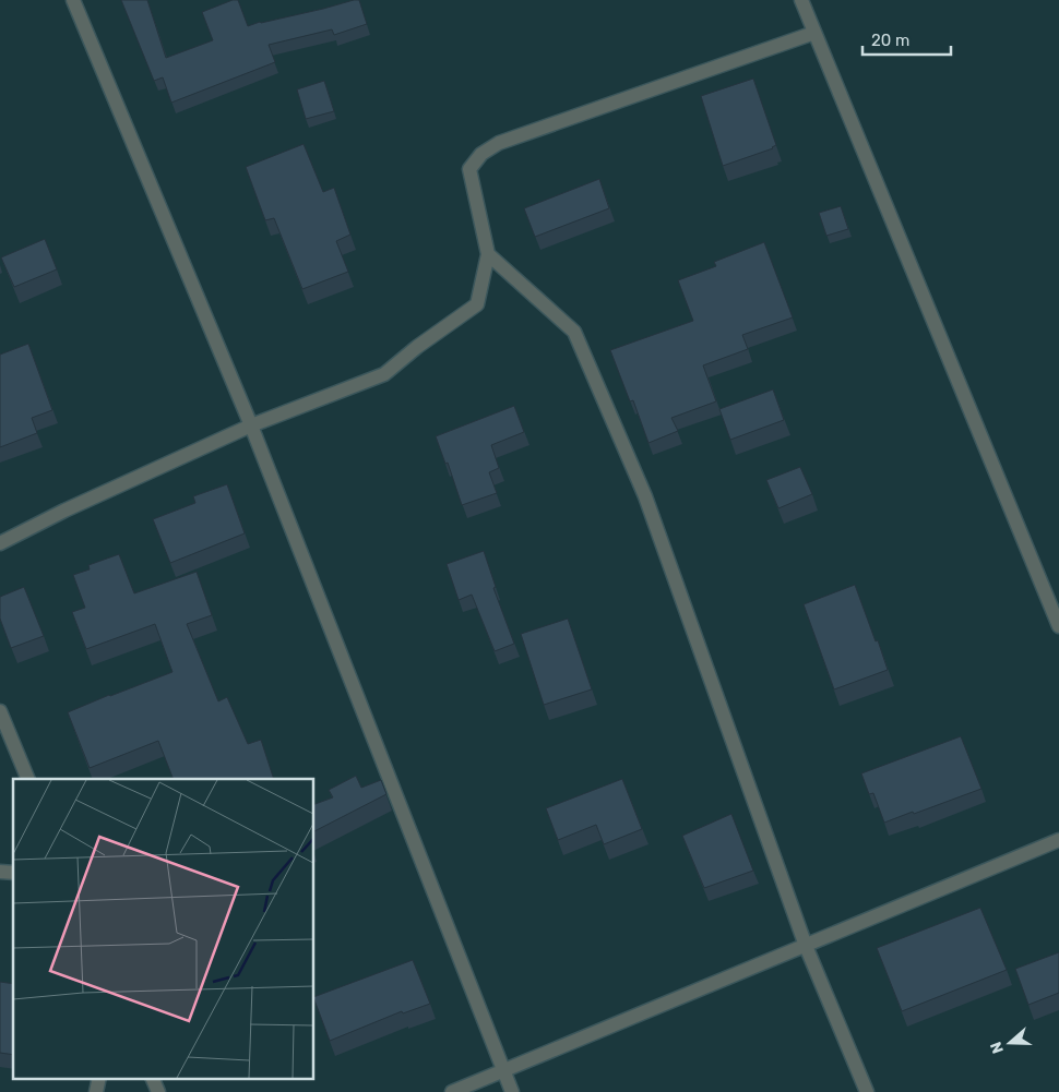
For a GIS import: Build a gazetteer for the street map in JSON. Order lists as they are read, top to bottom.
{
  "scale_bar": "20 m",
  "north": "left"
}
